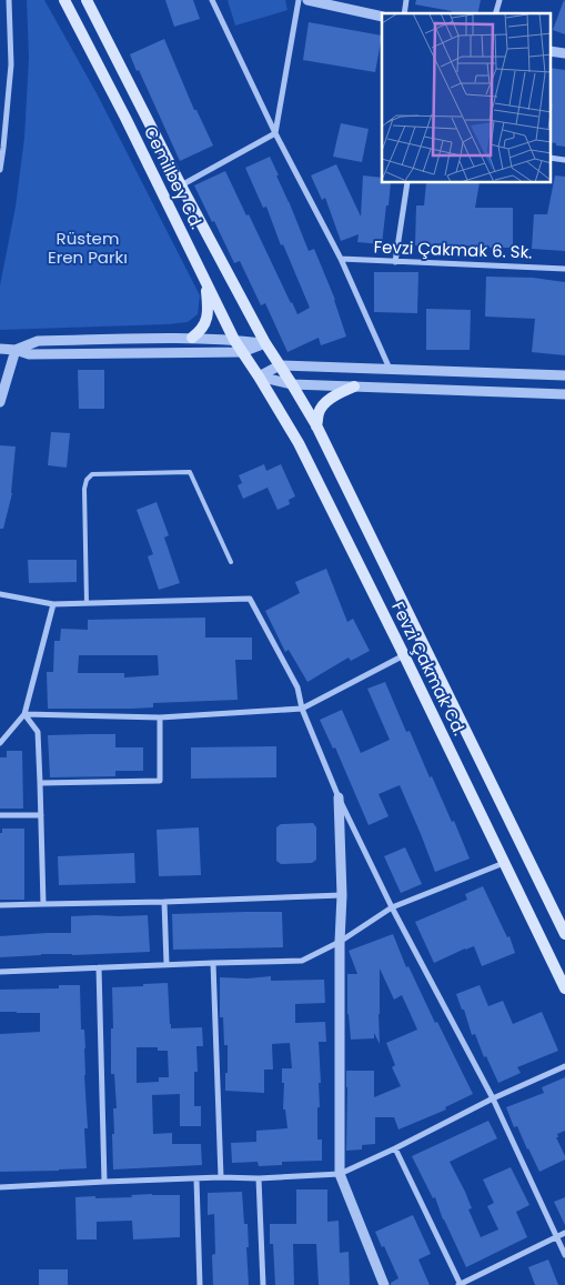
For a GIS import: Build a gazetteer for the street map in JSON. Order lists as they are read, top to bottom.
{
  "streets": {
    "main road": ["Cemilbey Cd.", "Fevzi Çakmak Cd."],
    "street": ["Fevzi Çakmak 6. Sk."]
  },
  "crossings": [
    ["Cemilbey Cd.", "Fevzi Çakmak Cd."]
  ],
  "parks": ["Rüstem Eren Parkı"]
}
